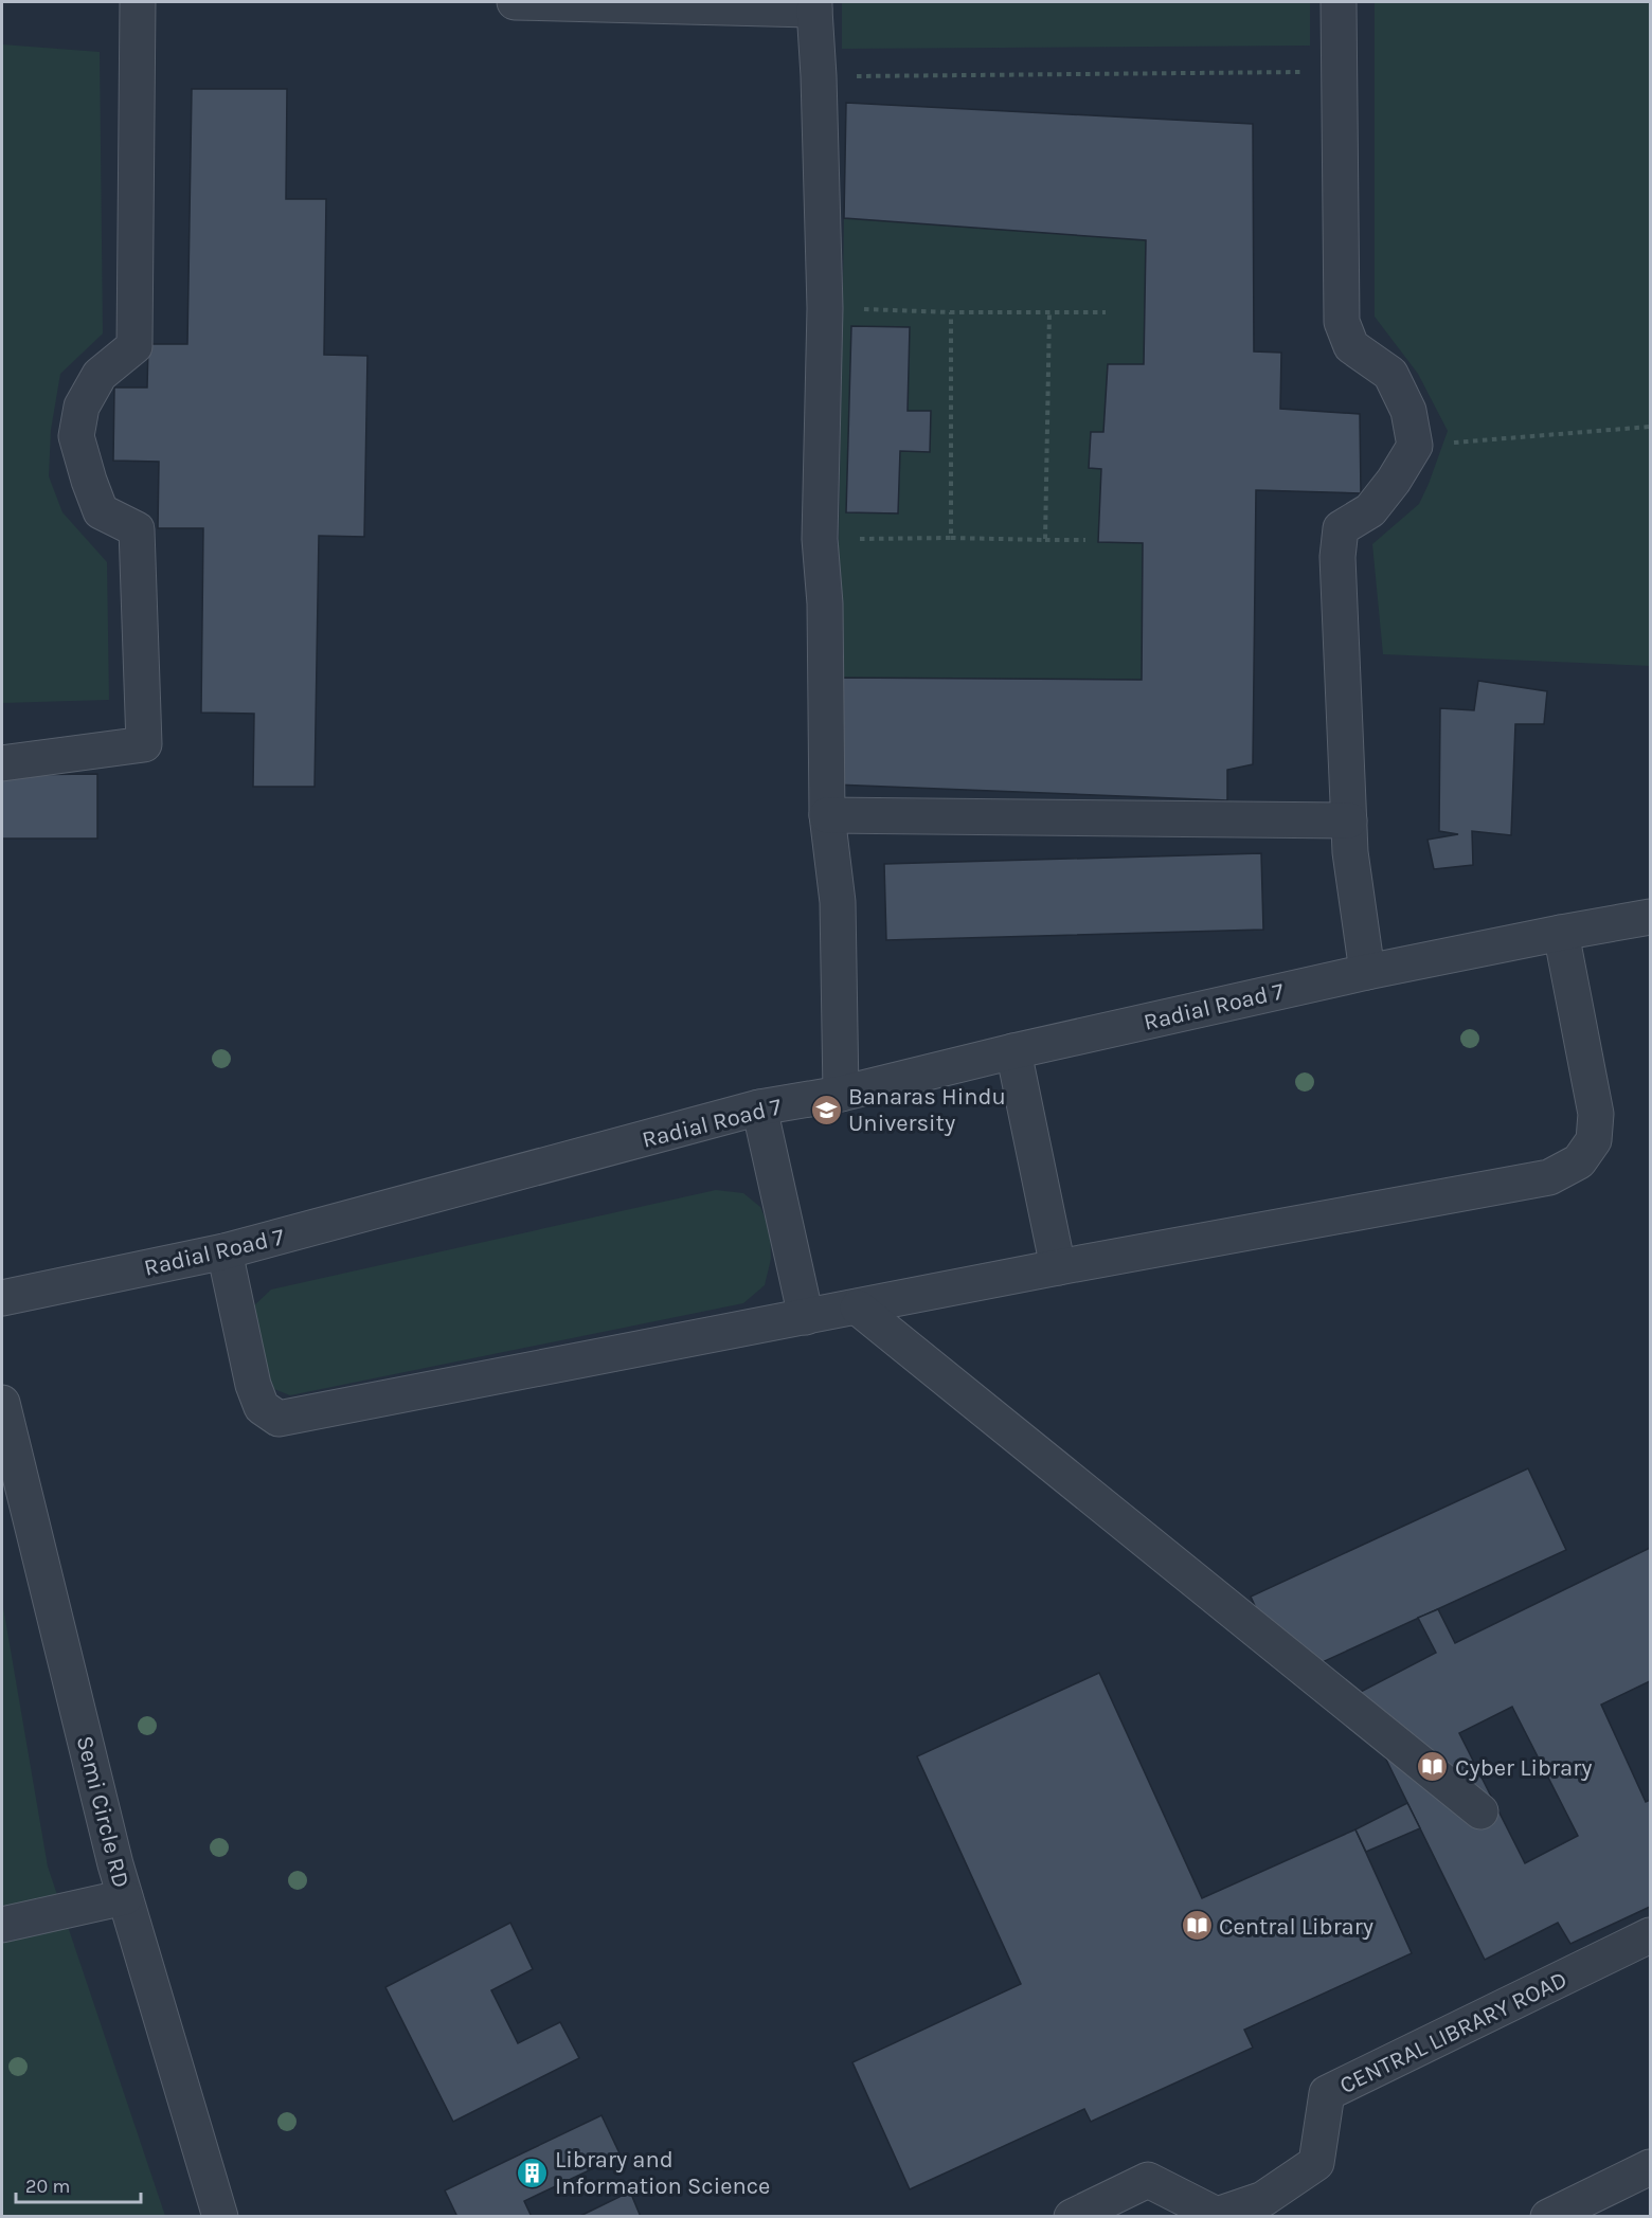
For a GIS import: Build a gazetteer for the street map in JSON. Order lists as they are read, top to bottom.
{
  "streets": {
    "lane": ["Radial Road 7", "Semi Circle RD", "CENTRAL LIBRARY ROAD"]
  },
  "places": {
    "school or university": ["Banaras Hindu University"],
    "library": ["Cyber Library", "Central Library"],
    "building": ["Library and Information Science"]
  },
  "scale_bar": "20 m"
}
